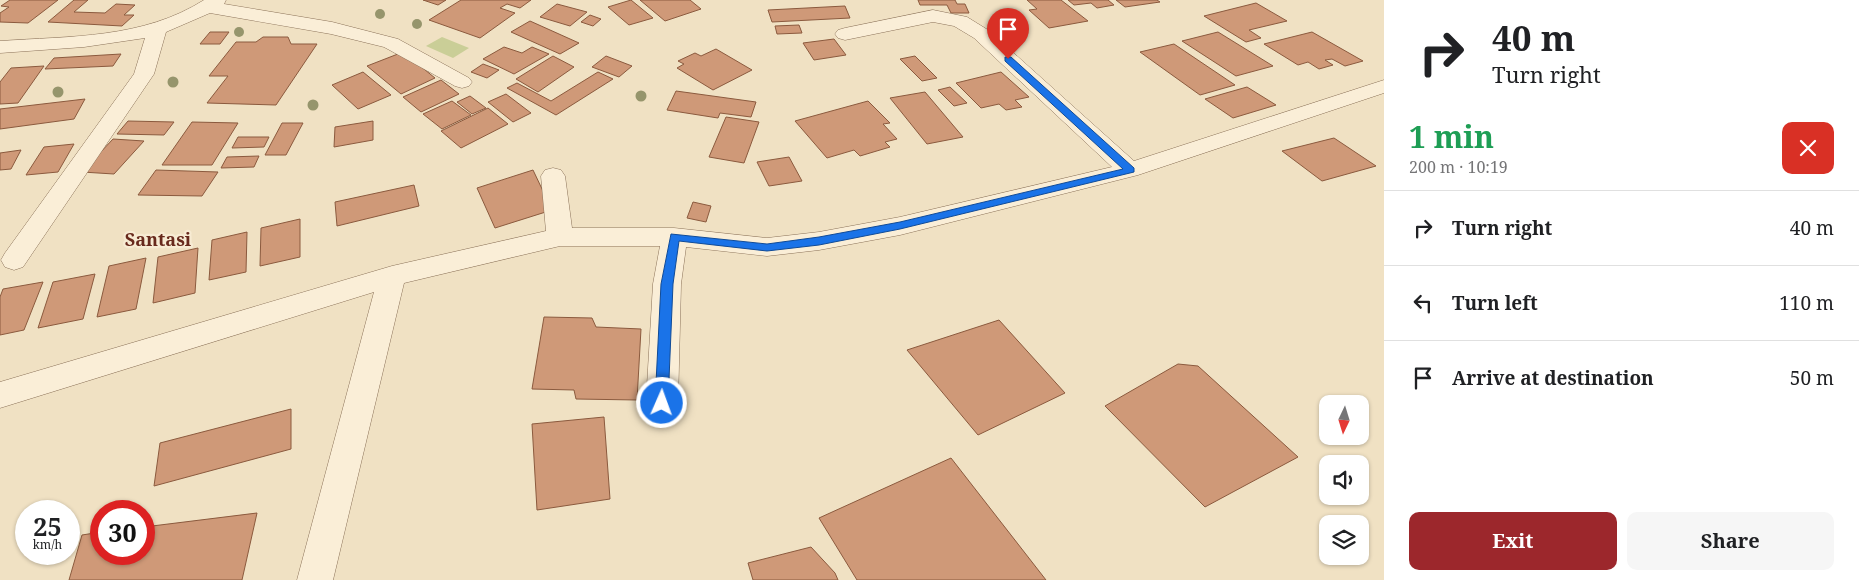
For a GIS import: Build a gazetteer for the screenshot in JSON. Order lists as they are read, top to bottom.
{
  "districts": ["Santasi"],
  "north": "bottom",
  "page": {
    "turn": ["40 m", "Turn right"],
    "heading": ["1 min", "200 m · 10:19"],
    "list": [
      {
        "name": "Turn right",
        "value": "40 m"
      },
      {
        "name": "Turn left",
        "value": "110 m"
      },
      {
        "name": "Arrive at destination",
        "value": "50 m"
      }
    ],
    "speed": "25 km/h",
    "limit": "30",
    "buttons": ["Exit", "Share"]
  }
}
